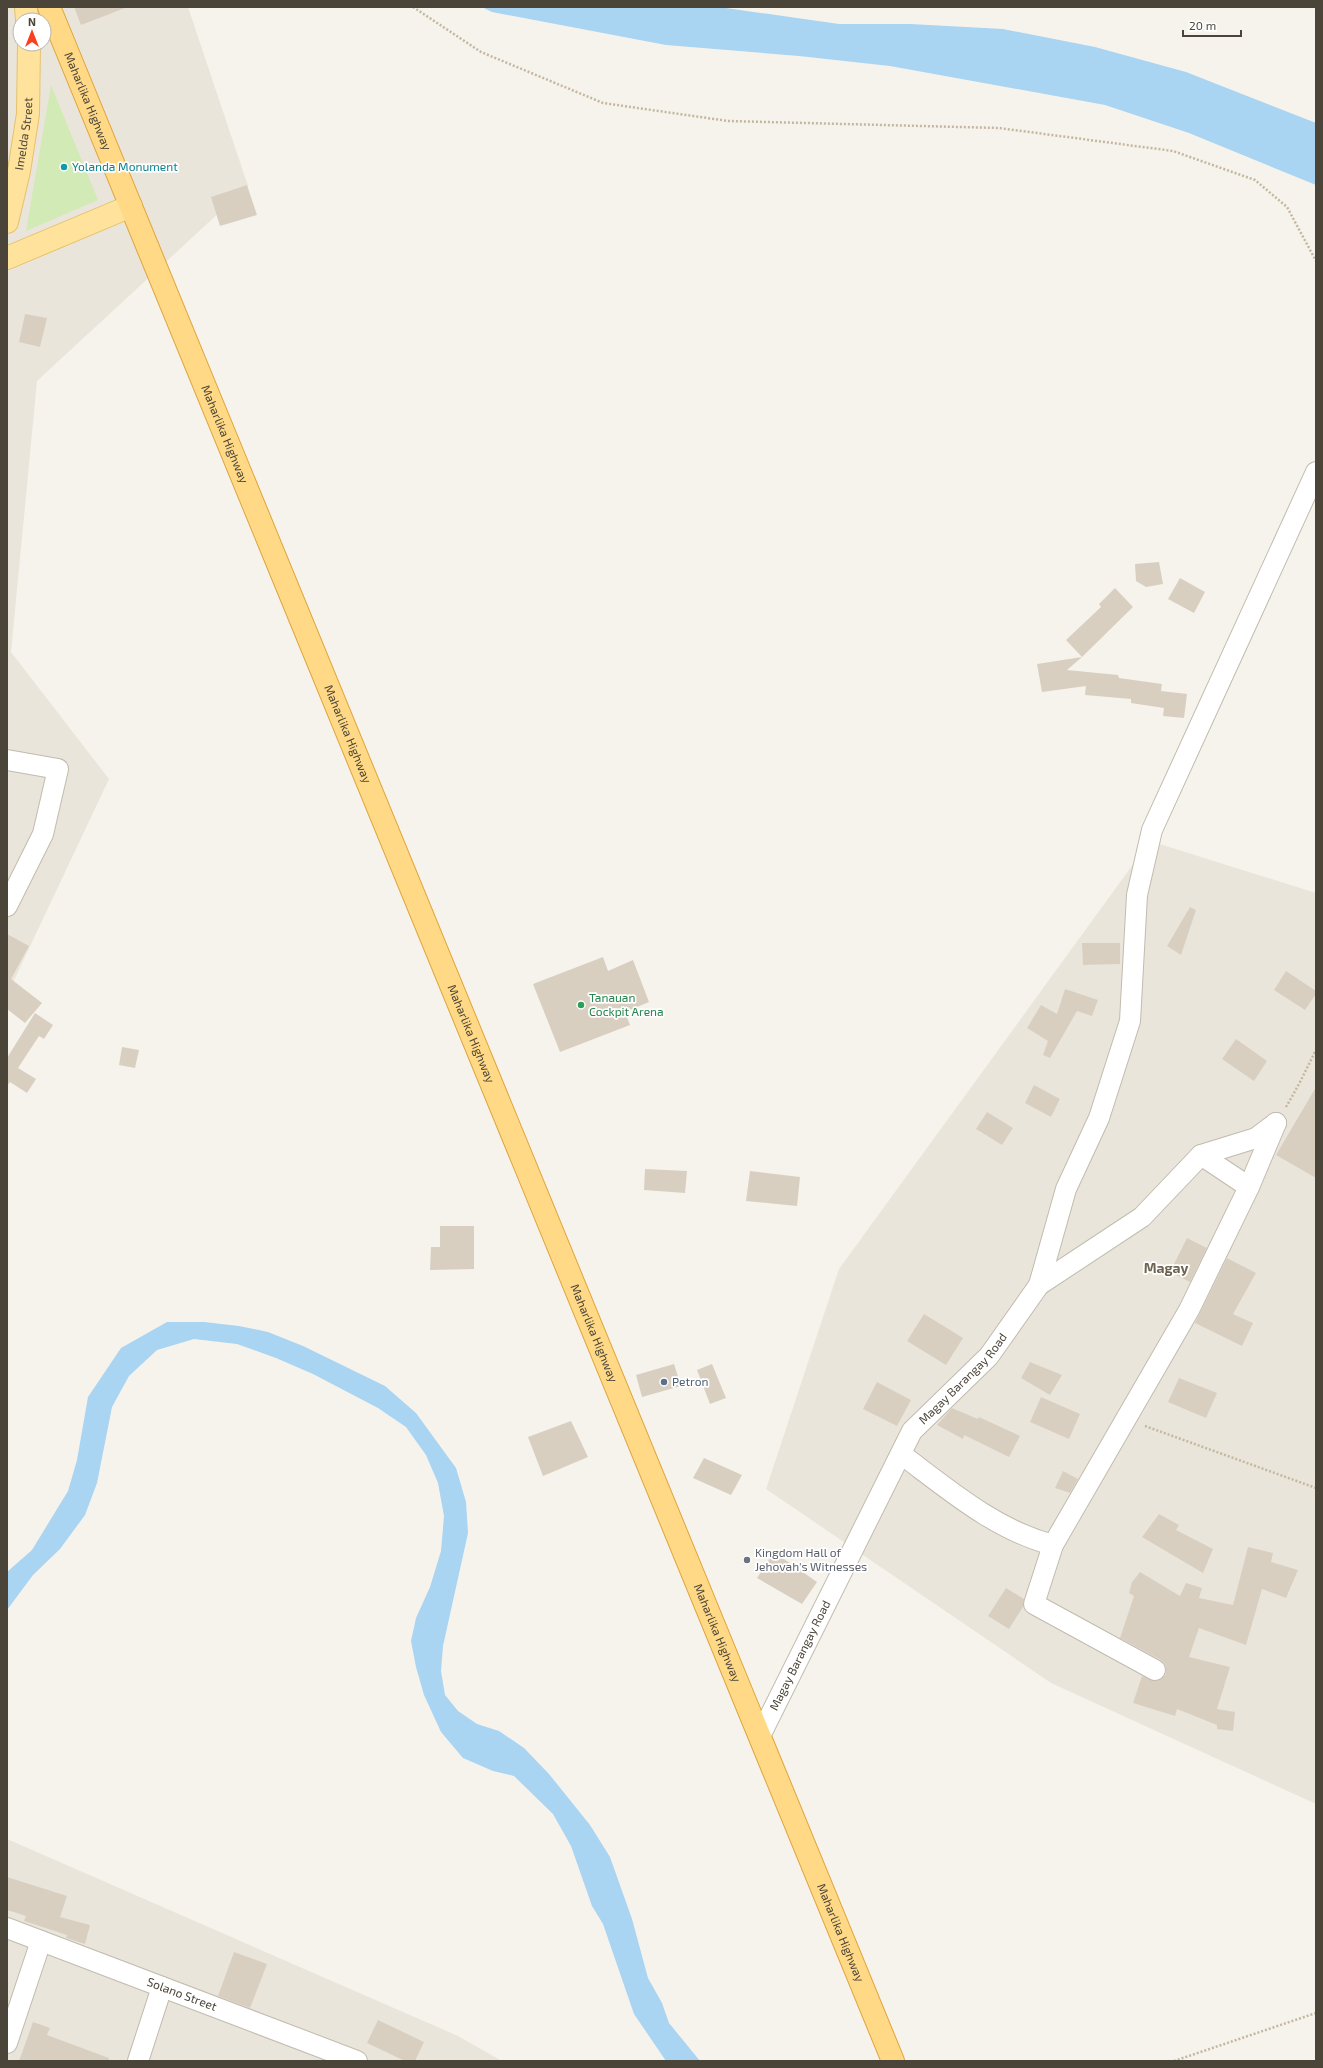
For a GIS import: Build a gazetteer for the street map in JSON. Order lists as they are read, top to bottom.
{
  "streets": {
    "highway": ["Maharlika Highway"],
    "main road": ["Imelda Street"],
    "street": ["Magay Barangay Road", "Solano Street"]
  },
  "crossings": [
    ["Maharlika Highway", "Magay Barangay Road"]
  ],
  "districts": ["Magay"],
  "places": [
    "Yolanda Monument",
    "Tanauan Cockpit Arena",
    "Petron",
    "Kingdom Hall of Jehovah's Witnesses"
  ],
  "scale_bar": "20 m",
  "north": "top"
}
